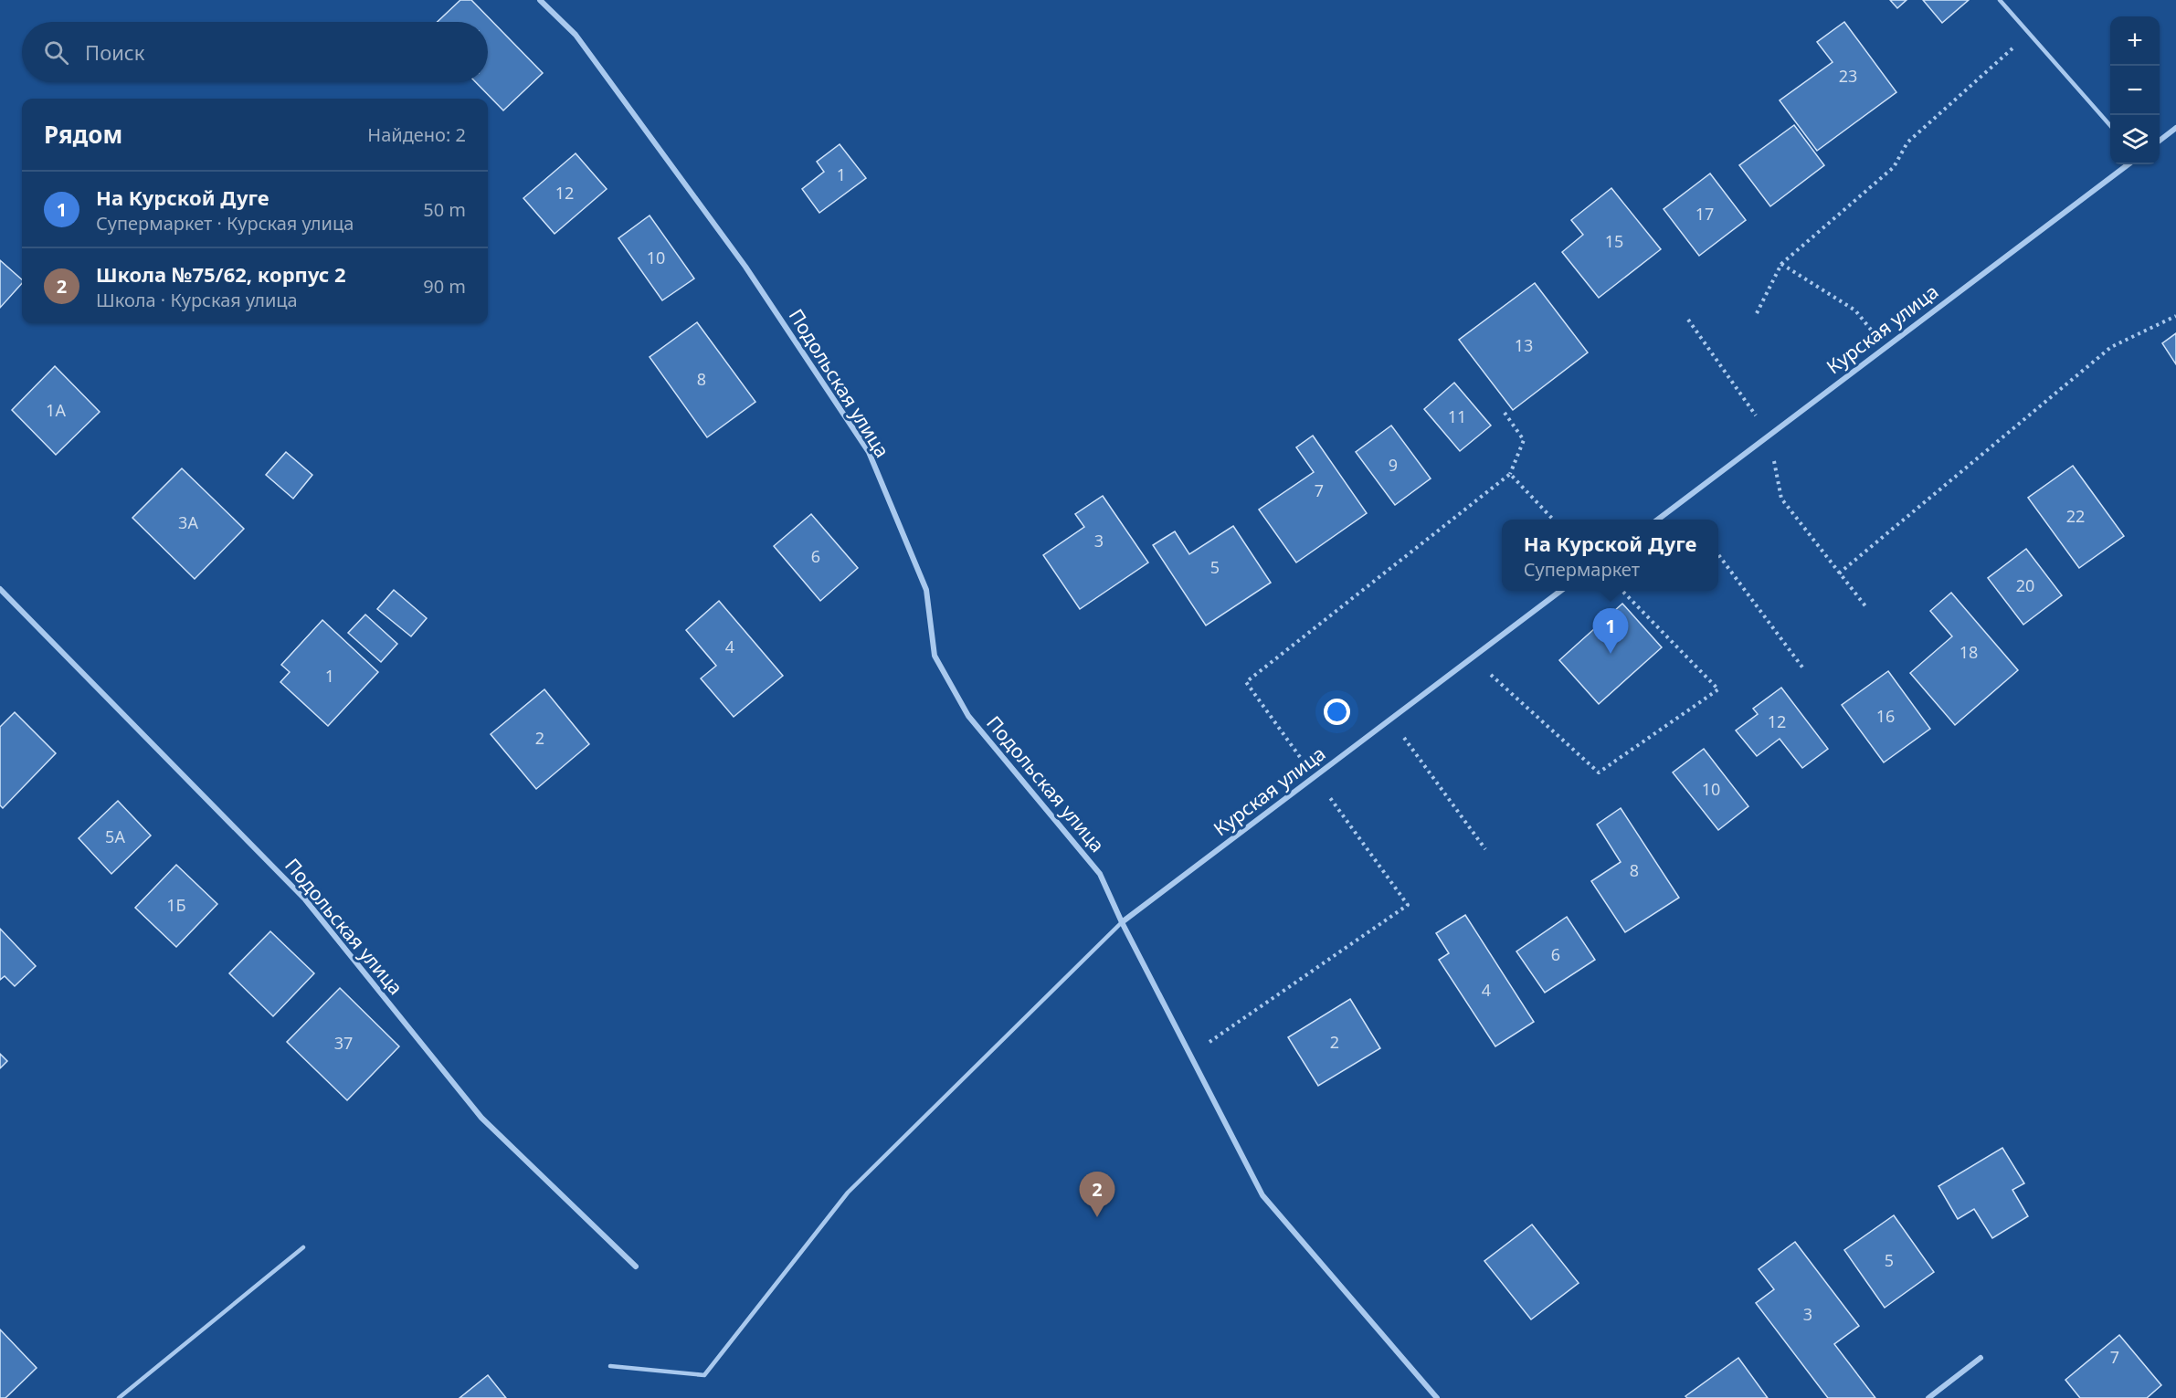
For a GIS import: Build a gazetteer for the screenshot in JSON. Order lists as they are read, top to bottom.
{
  "streets": {
    "street": ["Курская улица", "Подольская улица"]
  },
  "crossings": [
    ["Курская улица", "Подольская улица"]
  ],
  "house_numbers": [
    "23",
    "1",
    "12",
    "17",
    "15",
    "10",
    "13",
    "8",
    "1А",
    "11",
    "9",
    "7",
    "22",
    "3А",
    "3",
    "6",
    "5",
    "20",
    "4",
    "18",
    "1",
    "16",
    "12",
    "2",
    "10",
    "5А",
    "8",
    "1Б",
    "6",
    "4",
    "2",
    "37",
    "5",
    "3",
    "7"
  ],
  "page": {
    "map_buttons": ["+", "−"],
    "search": "Поиск",
    "heading": ["Рядом", "Найдено: 2"],
    "list": [
      {
        "mark": "1",
        "name": "На Курской Дуге",
        "note": "Супермаркет · Курская улица",
        "value": "50 m"
      },
      {
        "mark": "2",
        "name": "Школа №75/62, корпус 2",
        "note": "Школа · Курская улица",
        "value": "90 m"
      }
    ],
    "popup": ["На Курской Дуге", "Супермаркет"],
    "pins": ["1", "2"]
  }
}
